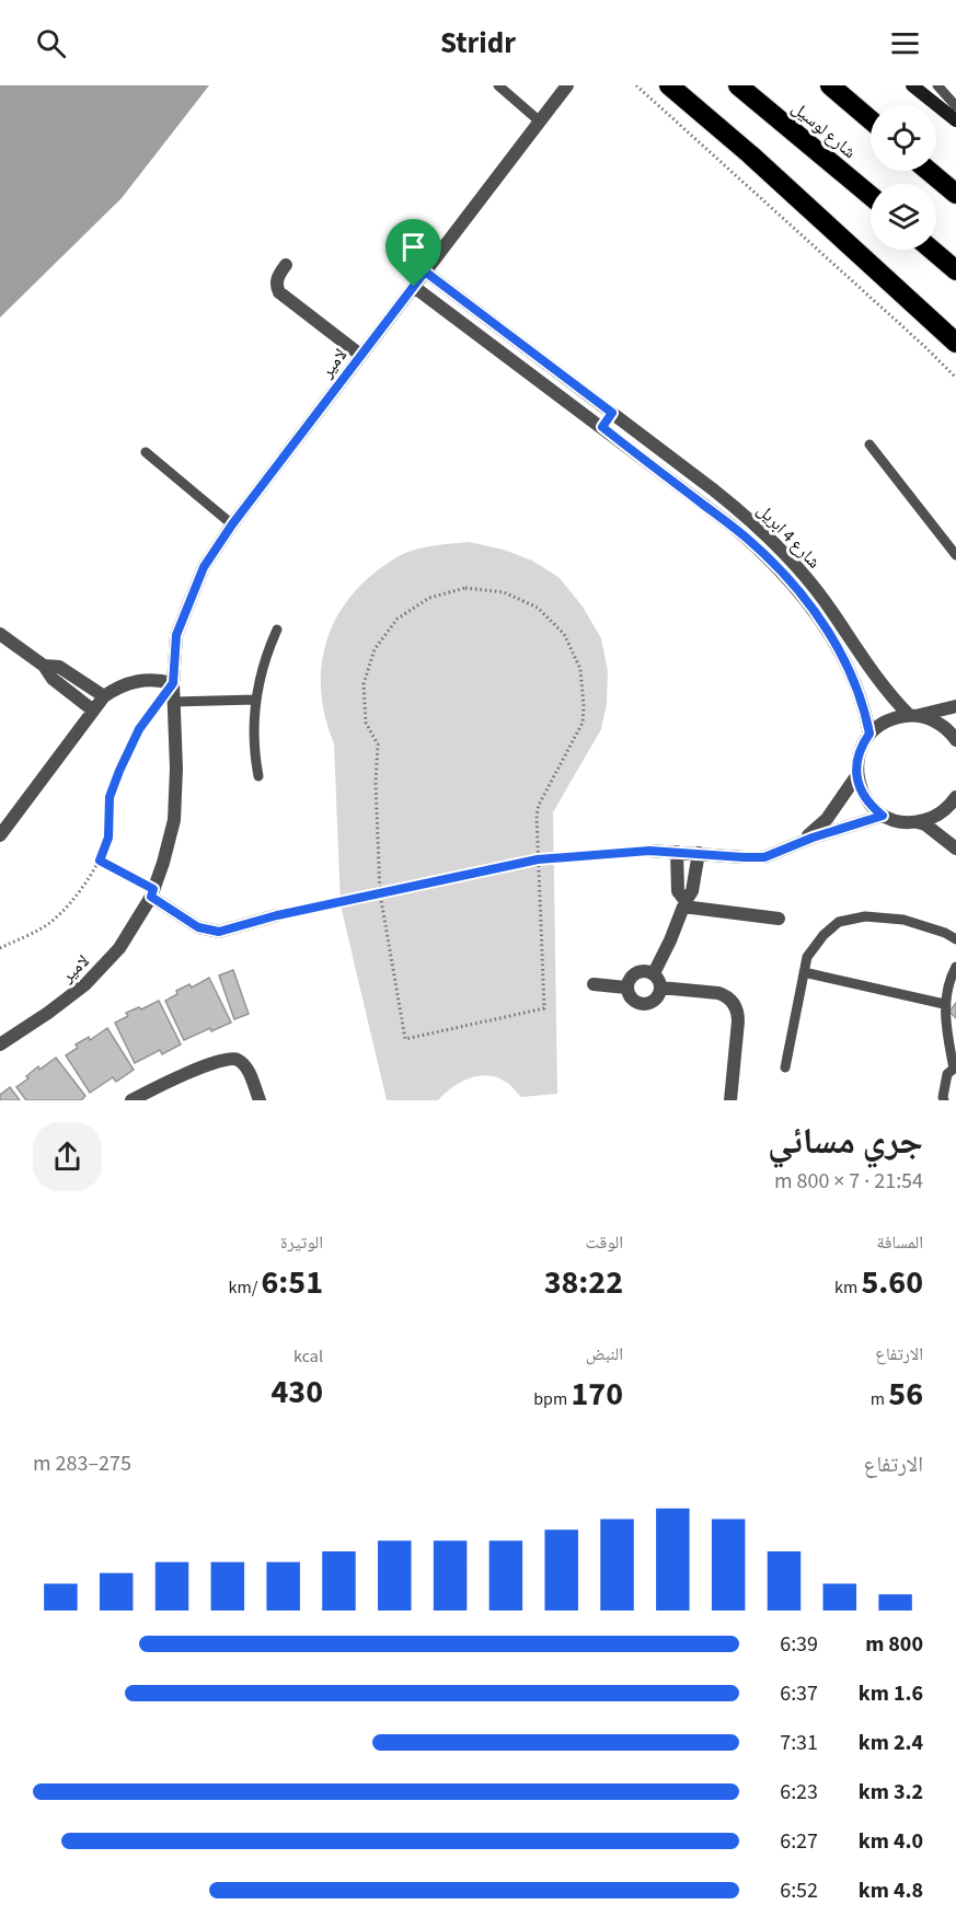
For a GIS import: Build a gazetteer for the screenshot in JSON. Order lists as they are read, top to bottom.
{
  "streets": {
    "highway": ["شارع لوسيل"],
    "street": ["لامير", "شارع 4 ابريل"]
  },
  "crossings": [
    ["لامير", "شارع 4 ابريل"]
  ],
  "page": {
    "header": "Stridr",
    "heading": ["جري مسائي", "21:54 · 7 × 800 m"],
    "stats": [
      ["المسافة", "5.60 km"],
      ["الوقت", "38:22"],
      ["الوتيرة", "6:51 /km"],
      ["الارتفاع", "56 m"],
      ["النبض", "170 bpm"],
      ["kcal", "430"]
    ],
    "chart": ["الارتفاع", "275–283 m"],
    "list": [
      {
        "name": "800 m",
        "note": "6:39"
      },
      {
        "name": "1.6 km",
        "note": "6:37"
      },
      {
        "name": "2.4 km",
        "note": "7:31"
      },
      {
        "name": "3.2 km",
        "note": "6:23"
      },
      {
        "name": "4.0 km",
        "note": "6:27"
      },
      {
        "name": "4.8 km",
        "note": "6:52"
      }
    ]
  }
}
